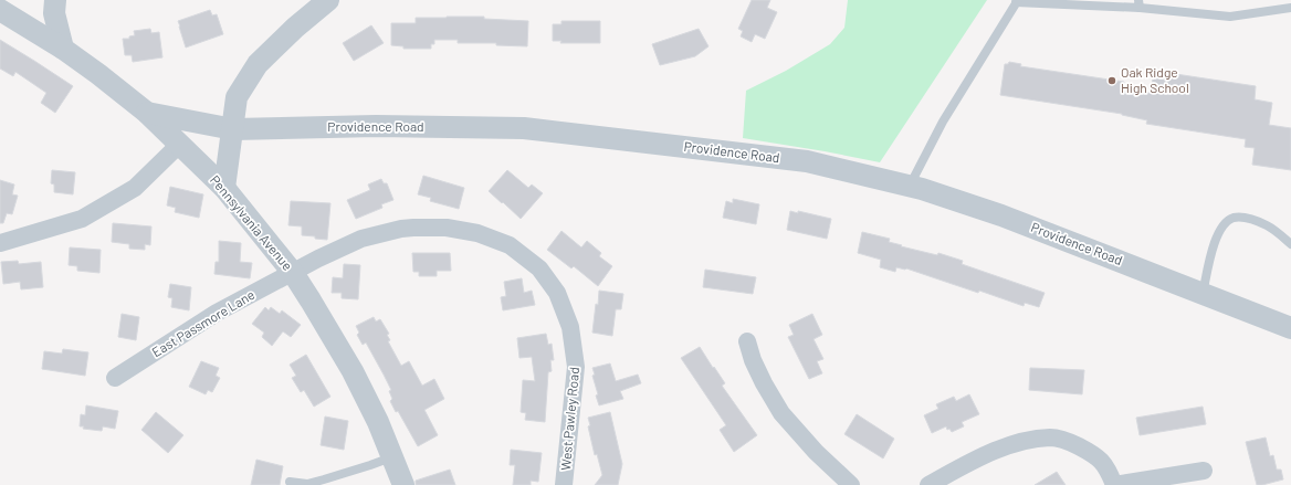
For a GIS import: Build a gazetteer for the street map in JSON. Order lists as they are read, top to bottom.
{
  "streets": {
    "street": [
      "Providence Road",
      "Pennsylvania Avenue",
      "East Passmore Lane",
      "West Pawley Road"
    ]
  },
  "crossings": [
    ["Providence Road", "Pennsylvania Avenue"],
    ["Pennsylvania Avenue", "East Passmore Lane"],
    ["East Passmore Lane", "West Pawley Road"]
  ],
  "places": ["Oak Ridge High School"]
}
